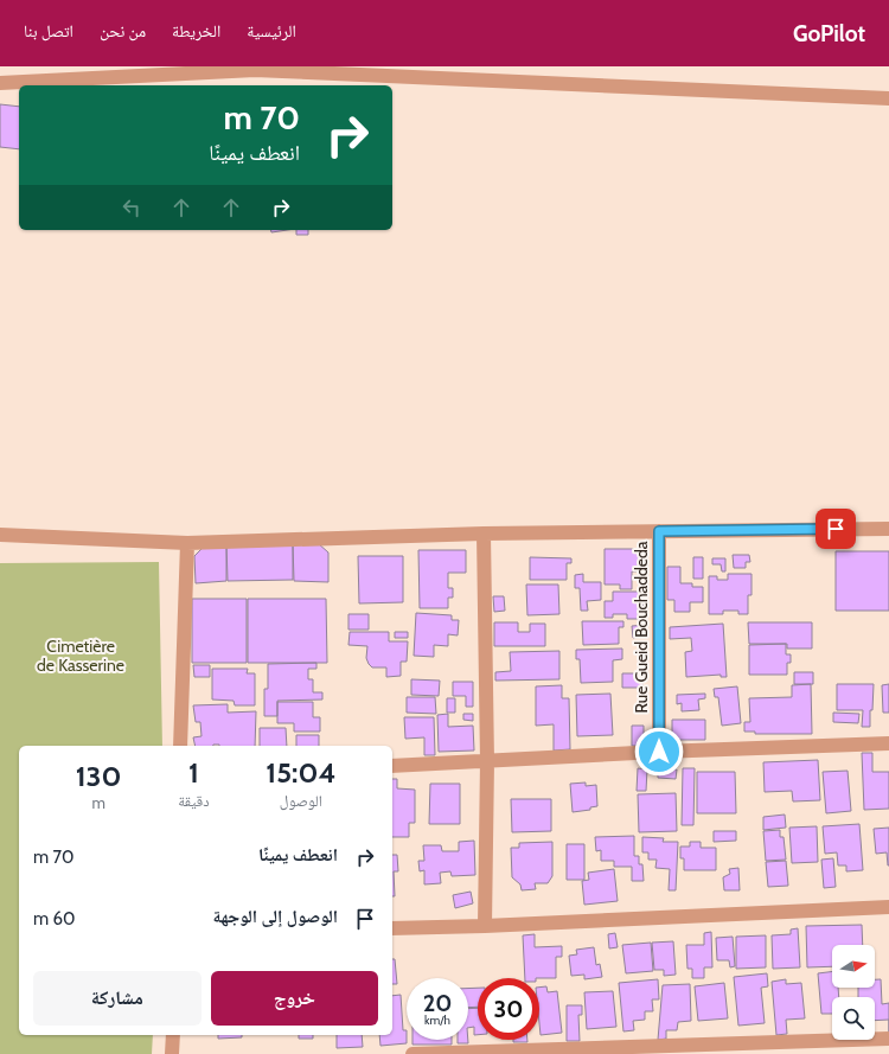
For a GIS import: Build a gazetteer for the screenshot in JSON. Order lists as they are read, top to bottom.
{
  "streets": {
    "street": ["Rue Gueid Bouchaddeda"]
  },
  "parks": ["Cimetière de Kasserine"],
  "north": "right",
  "page": {
    "header": "GoPilot",
    "nav": [
      "الرئيسية",
      "الخريطة",
      "من نحن",
      "اتصل بنا"
    ],
    "turn": ["70 m", "انعطف يمينًا"],
    "eta": [
      "15:04",
      "الوصول",
      "1",
      "دقيقة",
      "130",
      "m"
    ],
    "list": [
      {
        "name": "انعطف يمينًا",
        "value": "70 m"
      },
      {
        "name": "الوصول إلى الوجهة",
        "value": "60 m"
      }
    ],
    "buttons": ["خروج", "مشاركة"],
    "speed": "20 km/h",
    "limit": "30"
  }
}
